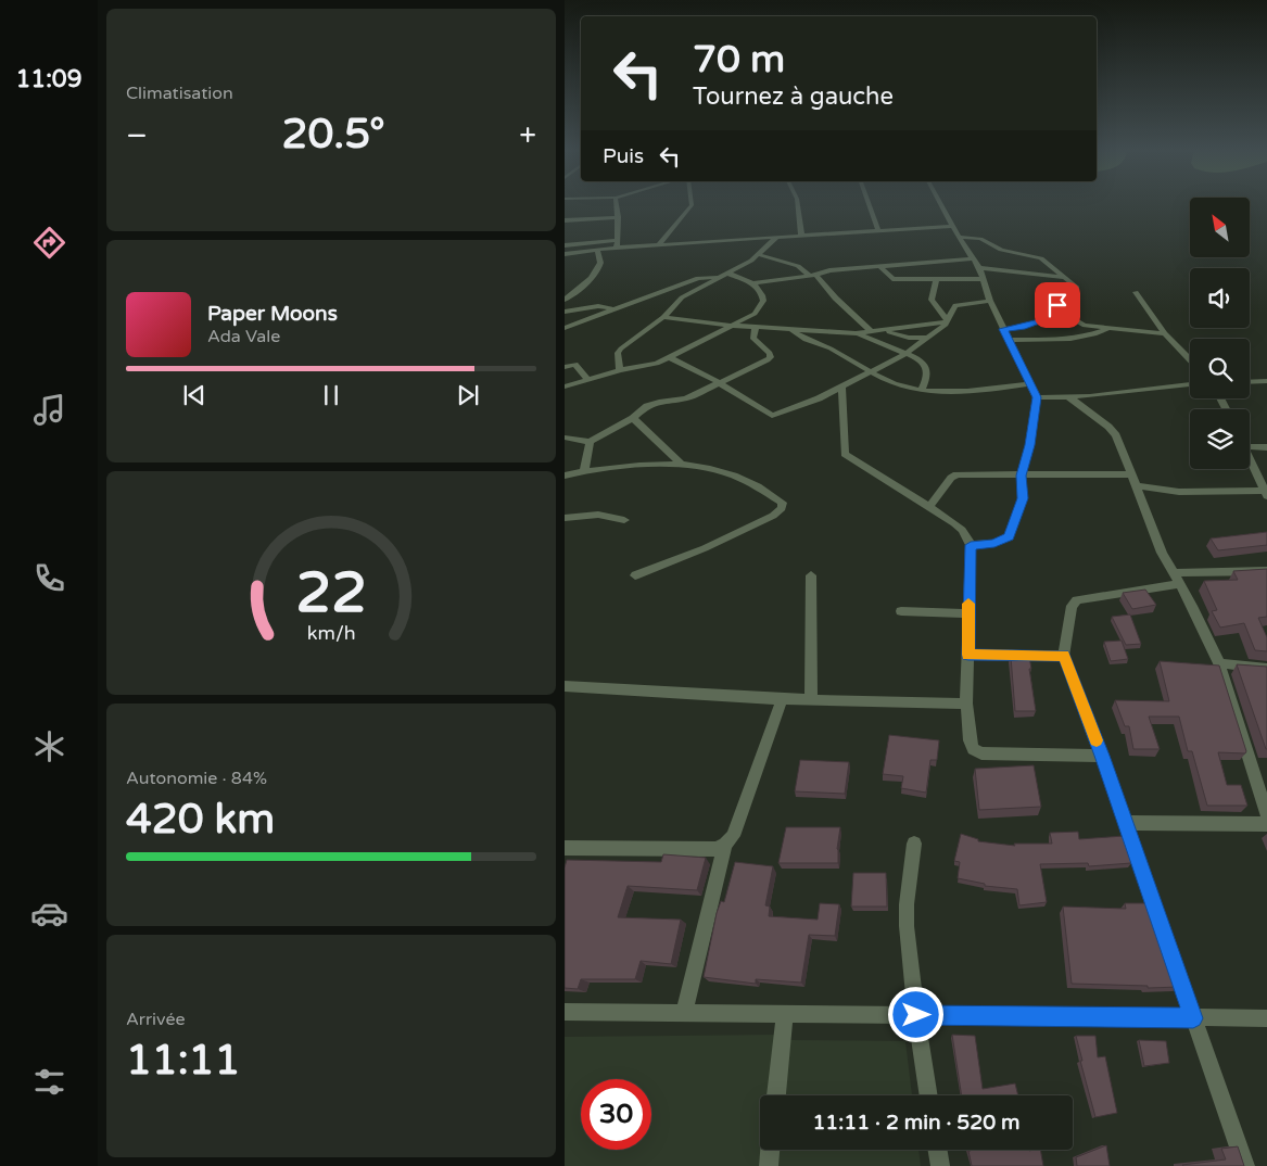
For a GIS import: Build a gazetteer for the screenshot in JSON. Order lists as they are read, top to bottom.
{
  "north": "top left",
  "page": {
    "tabs": "11:09",
    "tile": [
      "Climatisation",
      ["Autonomie · 84%", "420 km"],
      ["Arrivée", "11:11"]
    ],
    "turn": ["70 m", "Tournez à gauche"],
    "heat": ["−", "20.5°", "+"],
    "then": "Puis",
    "song": ["Paper Moons", "Ada Vale"],
    "limit": "30",
    "trip": "11:11 · 2 min · 520 m",
    "gauge": ["22", "km/h"]
  }
}
